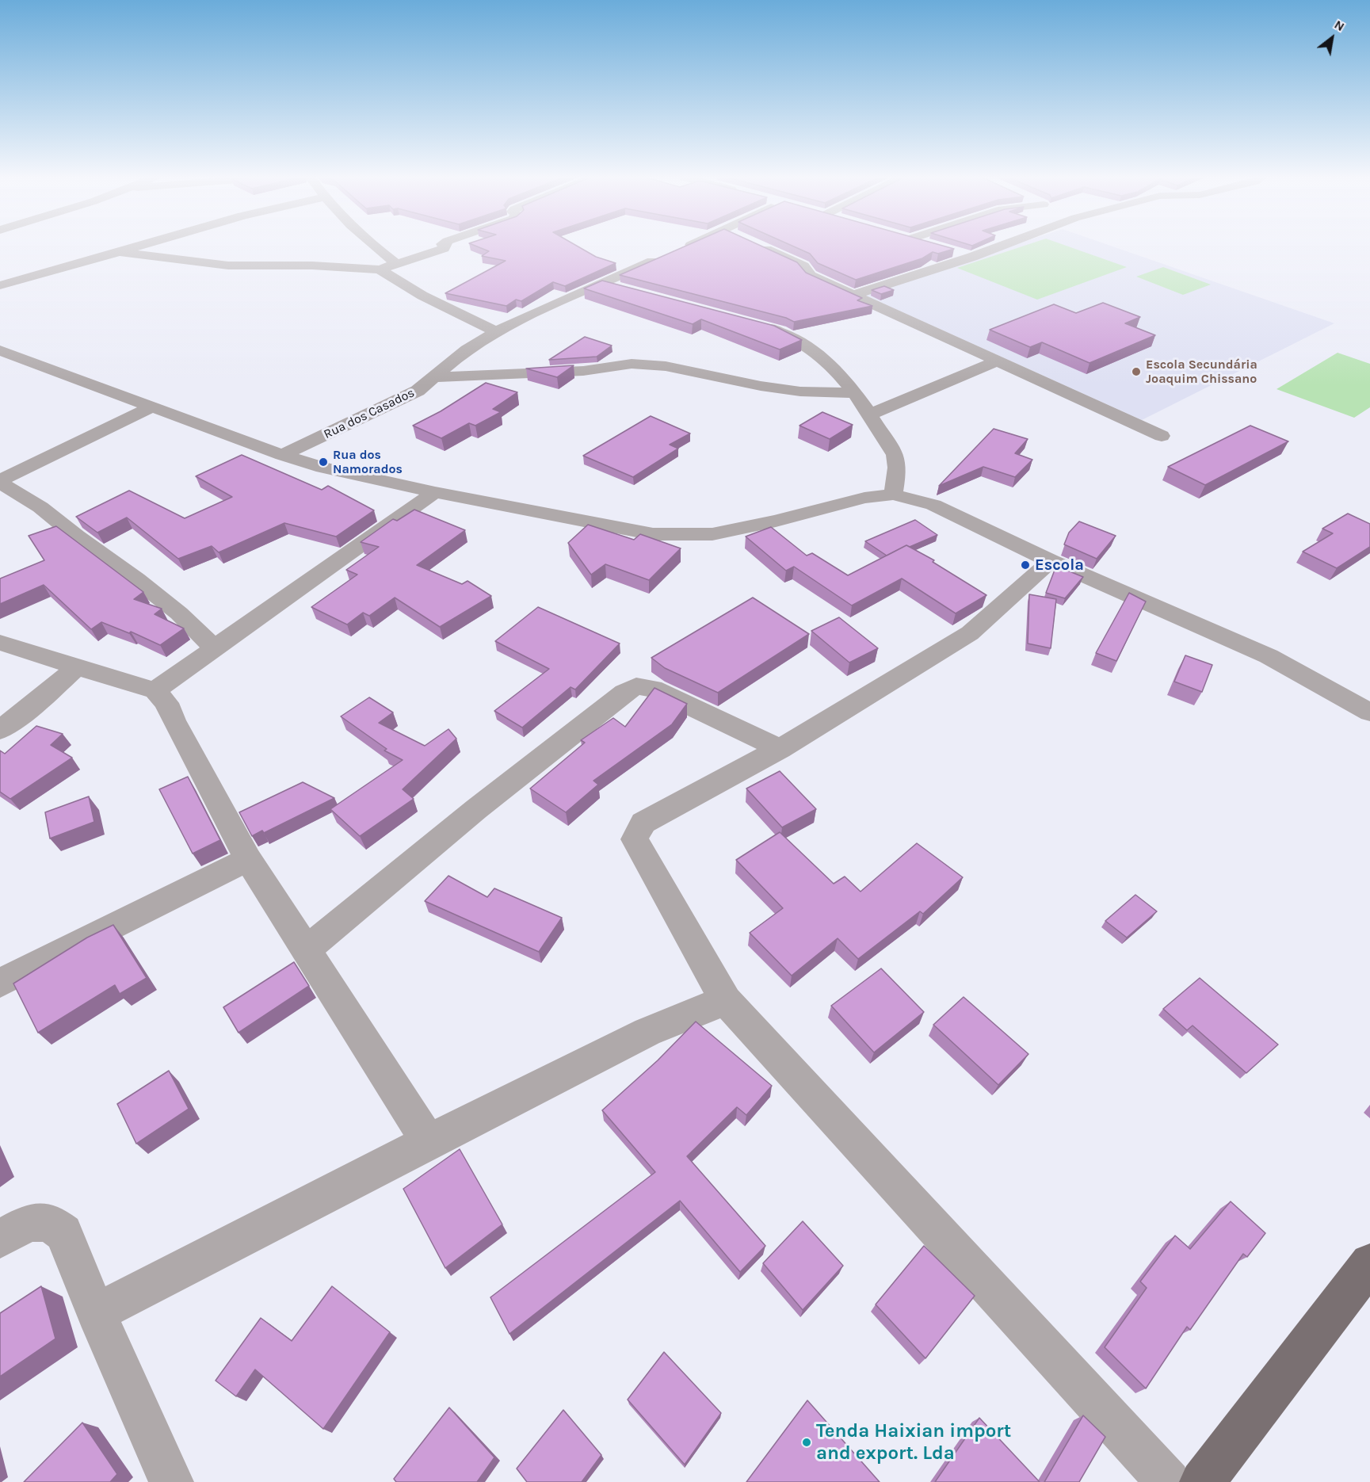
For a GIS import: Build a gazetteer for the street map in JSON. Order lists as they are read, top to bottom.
{
  "streets": {
    "street": ["Rua dos Casados"]
  },
  "places": [
    "Escola Secundária Joaquim Chissano",
    "Rua dos Namorados",
    "Escola",
    "Tenda Haixian import and export. Lda"
  ],
  "north": "top right"
}
